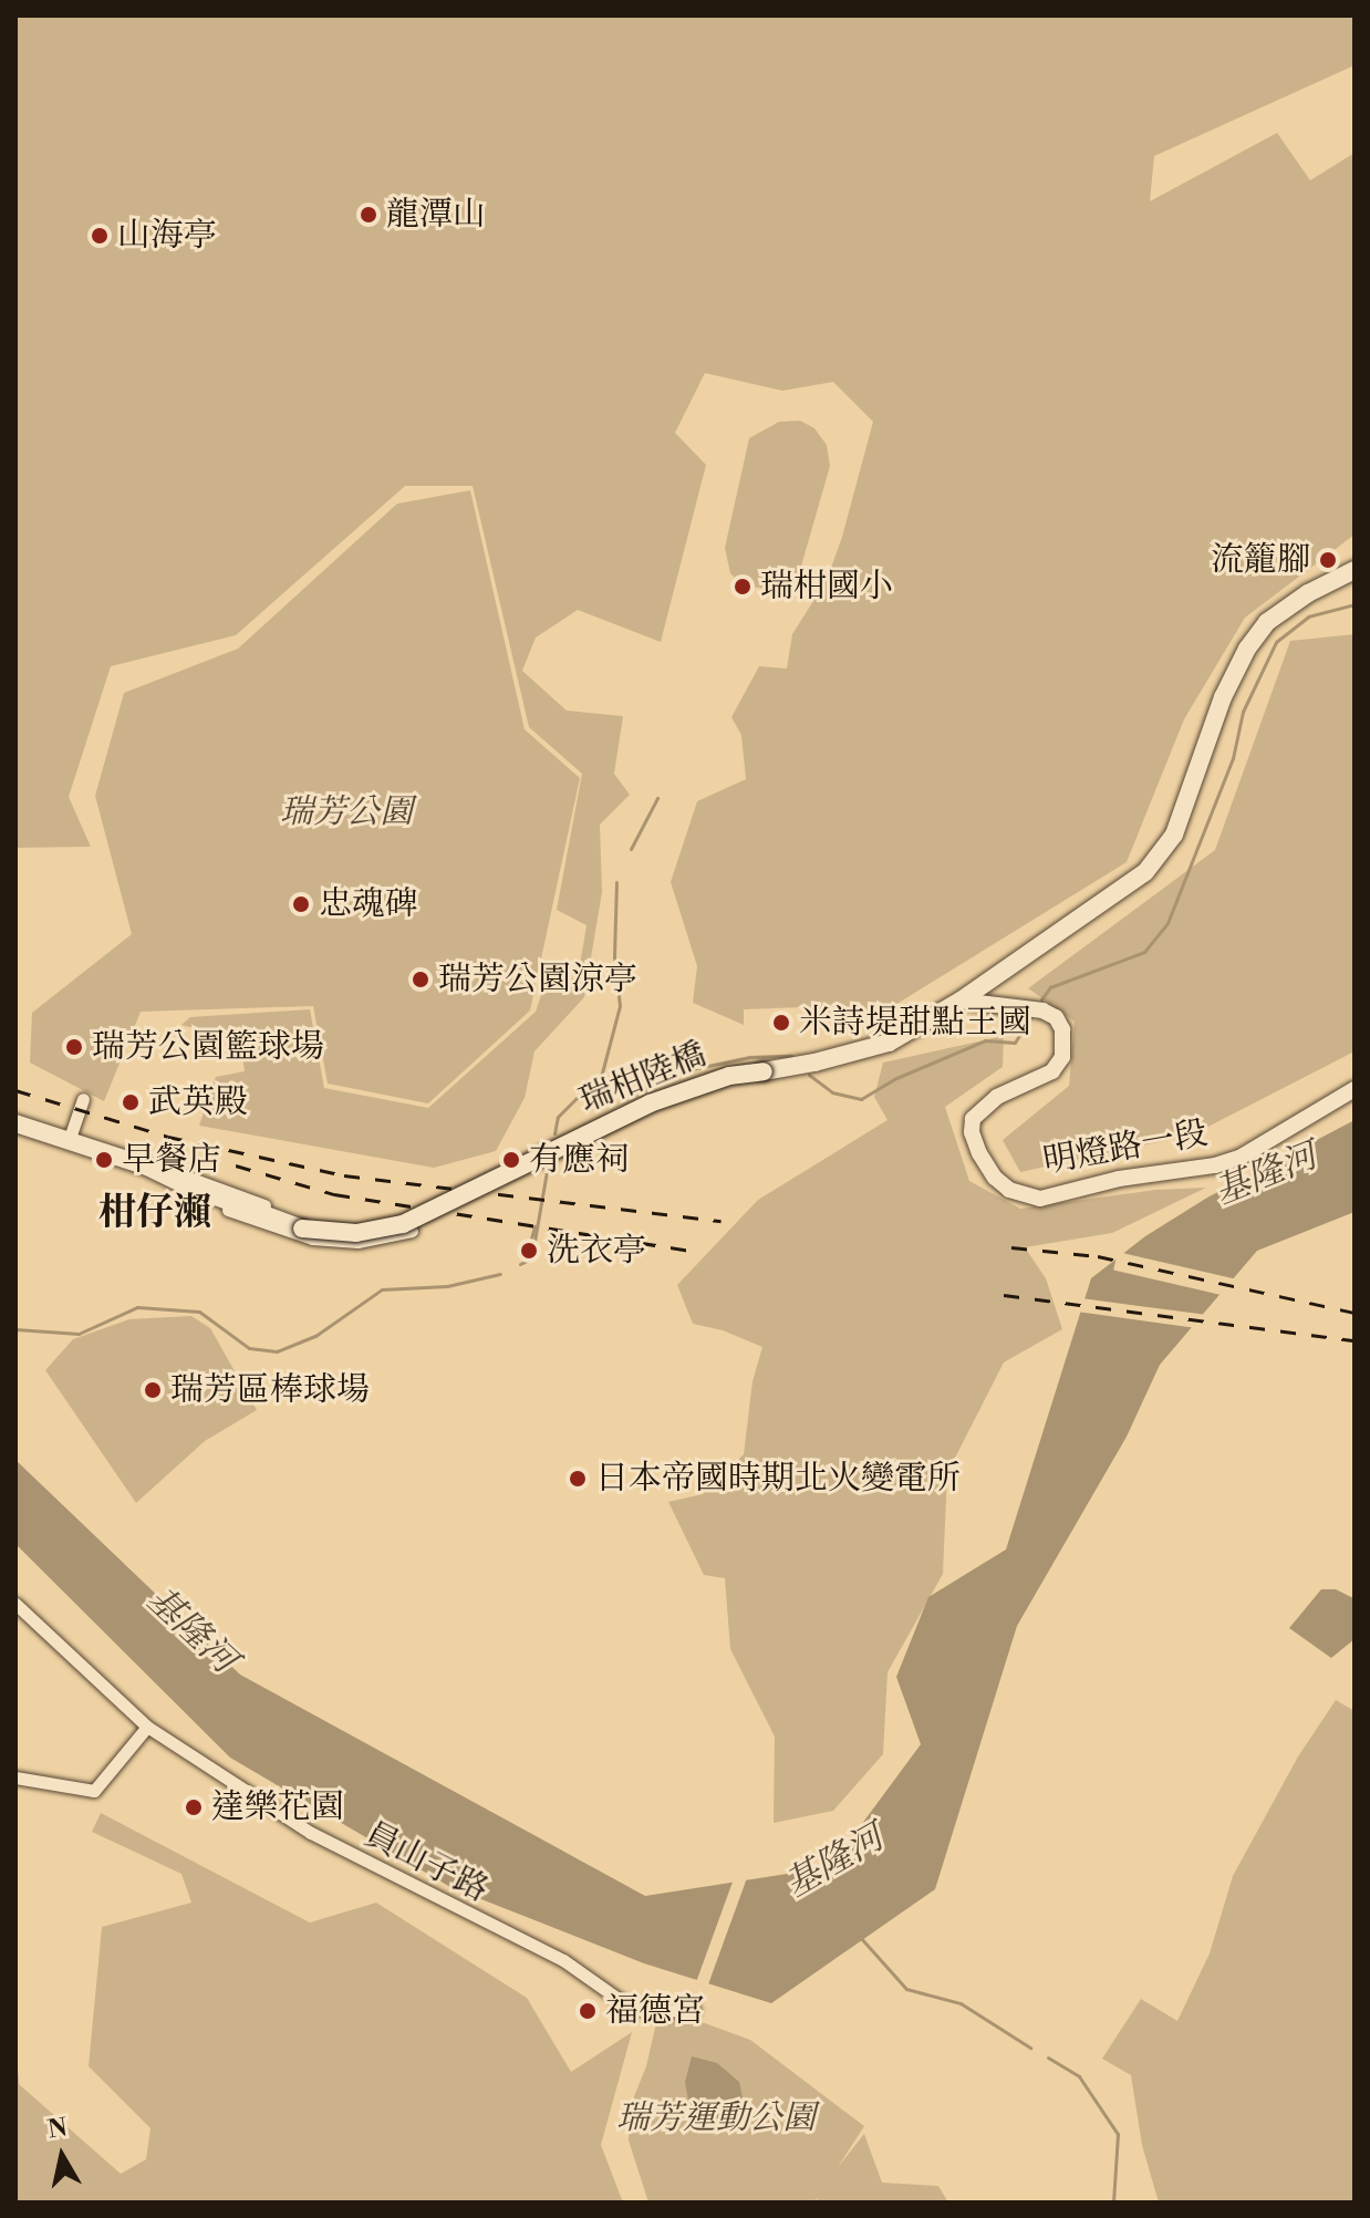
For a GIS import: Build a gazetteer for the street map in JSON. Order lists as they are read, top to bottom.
{
  "streets": {
    "main road": ["瑞柑陸橋"],
    "street": ["明燈路一段", "員山子路"]
  },
  "crossings": [
    ["瑞柑陸橋", "明燈路一段"]
  ],
  "districts": ["柑仔瀨"],
  "water": ["基隆河"],
  "parks": ["瑞芳公園", "瑞芳運動公園"],
  "places": [
    "龍潭山",
    "山海亭",
    "流籠腳",
    "瑞柑國小",
    "忠魂碑",
    "瑞芳公園涼亭",
    "米詩堤甜點王國",
    "瑞芳公園籃球場",
    "武英殿",
    "早餐店",
    "有應祠",
    "洗衣亭",
    "瑞芳區棒球場",
    "日本帝國時期北火變電所",
    "達樂花園",
    "福德宮"
  ],
  "north": "top"
}
